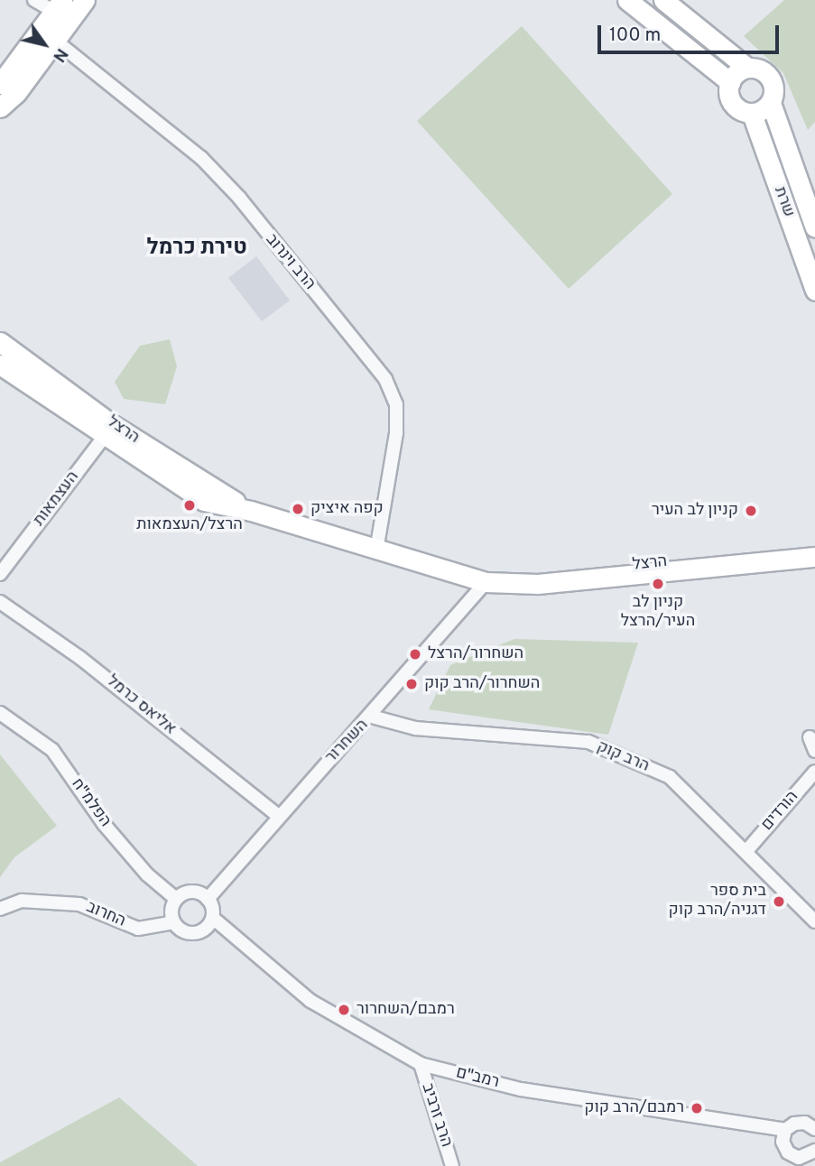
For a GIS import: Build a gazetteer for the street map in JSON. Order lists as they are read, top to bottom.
{
  "streets": {
    "street": [
      "שרת",
      "הרב וינרוב",
      "הרצל",
      "העצמאות",
      "אליאס כרמל",
      "השחרור",
      "הרב קוק",
      "הפלמ\"ח",
      "הורדים",
      "החרוב",
      "רמב\"ם",
      "הרב זרביב"
    ]
  },
  "crossings": [
    ["הרב וינרוב", "הרצל"],
    ["הרצל", "העצמאות"],
    ["הרצל", "השחרור"],
    ["אליאס כרמל", "השחרור"],
    ["השחרור", "הרב קוק"],
    ["השחרור", "הפלמ\"ח"],
    ["השחרור", "החרוב"],
    ["השחרור", "רמב\"ם"],
    ["הרב קוק", "הורדים"],
    ["הפלמ\"ח", "החרוב"],
    ["הפלמ\"ח", "רמב\"ם"],
    ["החרוב", "רמב\"ם"],
    ["רמב\"ם", "הרב זרביב"]
  ],
  "districts": ["טירת כרמל"],
  "places": [
    "הרצל/העצמאות",
    "קפה איציק",
    "קניון לב העיר",
    "קניון לב העיר/הרצל",
    "השחרור/הרצל",
    "השחרור/הרב קוק",
    "בית ספר דגניה/הרב קוק",
    "רמבם/השחרור",
    "רמבם/הרב קוק"
  ],
  "scale_bar": "100 m",
  "north": "bottom right"
}
